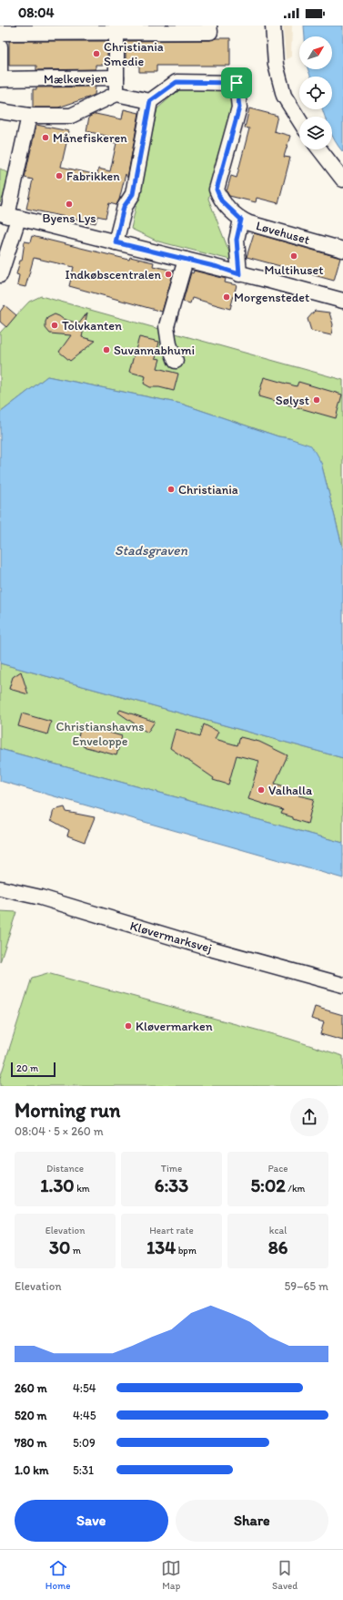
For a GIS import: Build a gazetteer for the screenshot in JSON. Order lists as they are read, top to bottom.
{
  "streets": {
    "street": ["Mælkevejen", "Løvehuset", "Kløvermarksvej"]
  },
  "crossings": [
    ["Mælkevejen", "Løvehuset"]
  ],
  "water": ["Stadsgraven"],
  "parks": ["Christianshavns Enveloppe"],
  "places": [
    "Christiania Smedie",
    "Månefiskeren",
    "Fabrikken",
    "Byens Lys",
    "Multihuset",
    "Indkøbscentralen",
    "Morgenstedet",
    "Tolvkanten",
    "Suvannabhumi",
    "Sølyst",
    "Christiania",
    "Valhalla",
    "Kløvermarken"
  ],
  "scale_bar": "20 m",
  "north": "top right",
  "page": {
    "status": "08:04",
    "scale": "20 m",
    "heading": ["Morning run", "08:04 · 5 × 260 m"],
    "stats": [
      ["Distance", "1.30 km"],
      ["Time", "6:33"],
      ["Pace", "5:02 /km"],
      ["Elevation", "30 m"],
      ["Heart rate", "134 bpm"],
      ["kcal", "86"]
    ],
    "chart": ["Elevation", "59–65 m"],
    "list": [
      {
        "name": "260 m",
        "note": "4:54"
      },
      {
        "name": "520 m",
        "note": "4:45"
      },
      {
        "name": "780 m",
        "note": "5:09"
      },
      {
        "name": "1.0 km",
        "note": "5:31"
      }
    ],
    "buttons": ["Save", "Share"],
    "tabs": ["Home", "Map", "Saved"]
  }
}
